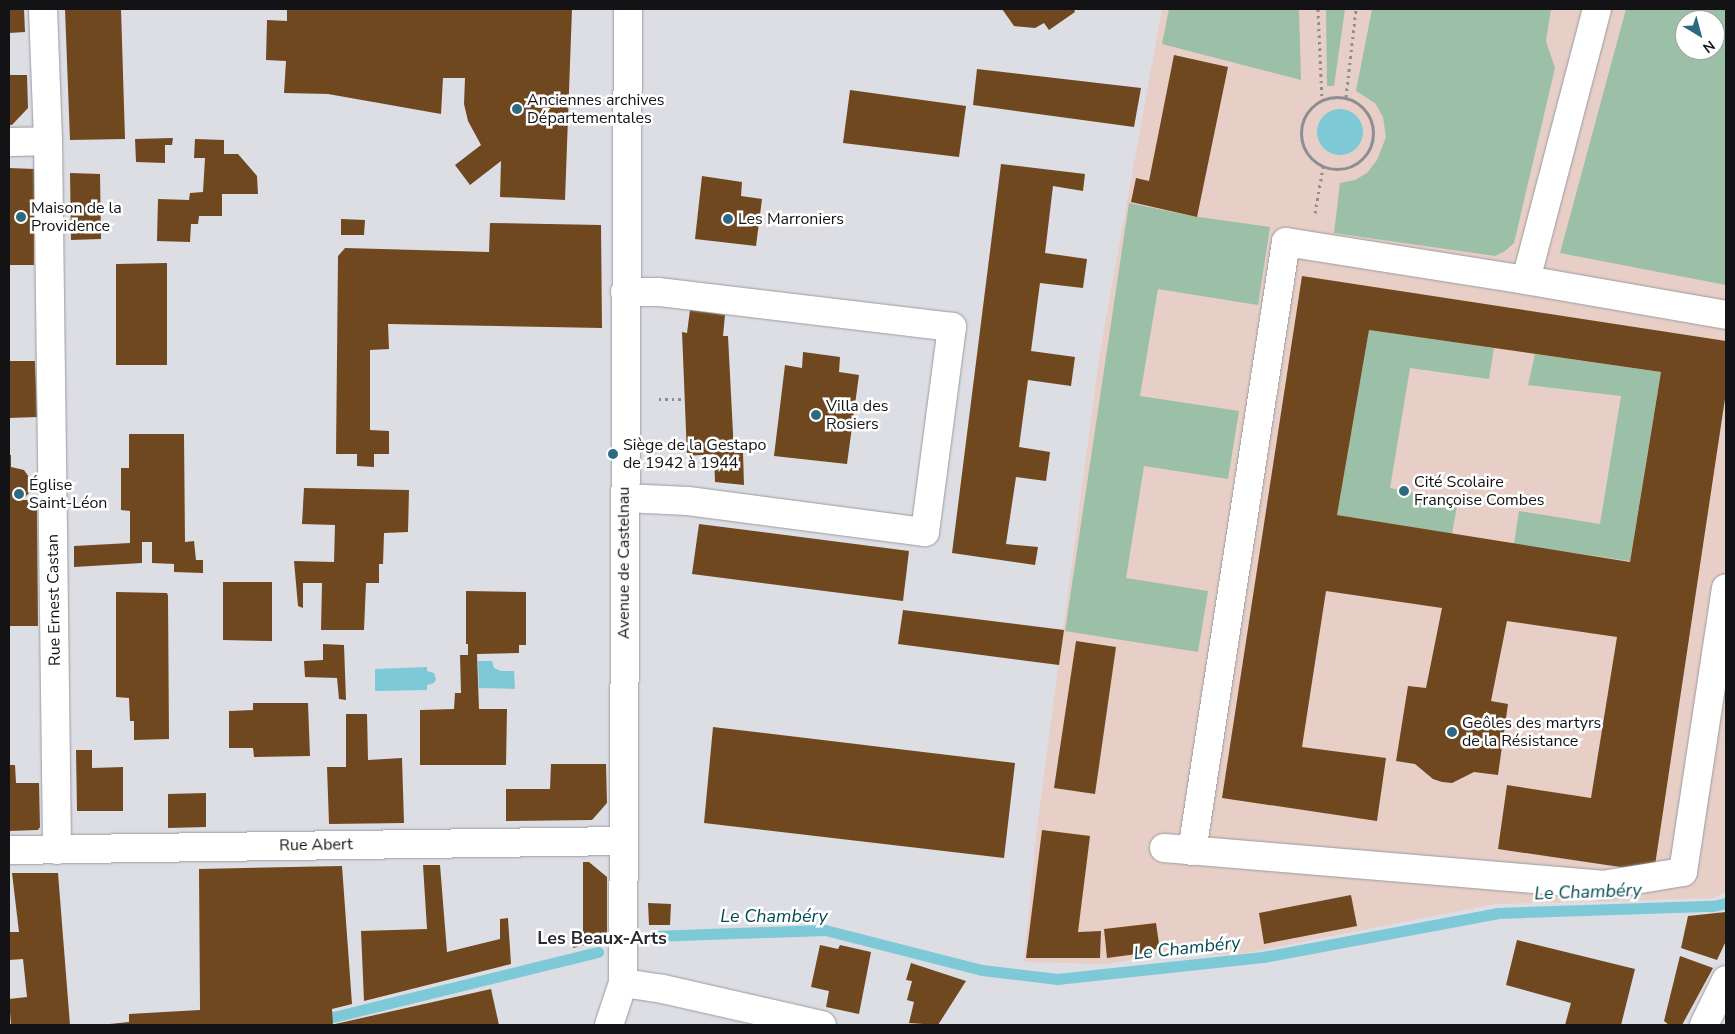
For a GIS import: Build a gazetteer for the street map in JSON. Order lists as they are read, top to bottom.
{
  "streets": {
    "street": ["Avenue de Castelnau", "Rue Ernest Castan", "Rue Abert"]
  },
  "crossings": [
    ["Avenue de Castelnau", "Rue Abert"],
    ["Rue Ernest Castan", "Rue Abert"]
  ],
  "districts": ["Les Beaux-Arts"],
  "water": ["Le Chambéry"],
  "places": [
    "Anciennes archives Départementales",
    "Maison de la Providence",
    "Les Marroniers",
    "Villa des Rosiers",
    "Siège de la Gestapo de 1942 à 1944",
    "Cité Scolaire Françoise Combes",
    "Église Saint-Léon",
    "Geôles des martyrs de la Résistance"
  ],
  "north": "bottom right"
}
